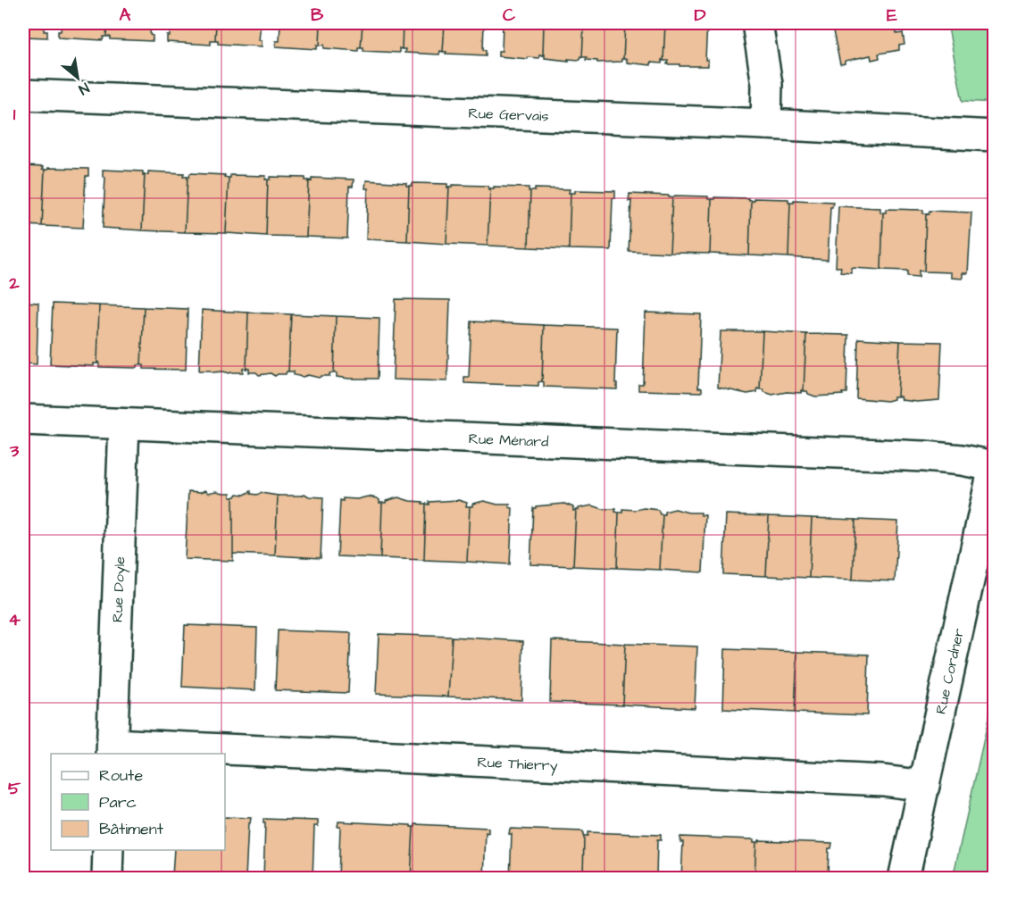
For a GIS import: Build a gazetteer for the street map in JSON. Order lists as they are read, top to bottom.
{
  "streets": {
    "street": [
      "Rue Gervais",
      "Rue Ménard",
      "Rue Doyle",
      "Rue Cordner",
      "Rue Thierry"
    ]
  },
  "crossings": [
    ["Rue Ménard", "Rue Doyle"],
    ["Rue Ménard", "Rue Cordner"],
    ["Rue Doyle", "Rue Thierry"],
    ["Rue Cordner", "Rue Thierry"]
  ],
  "legend": ["Route", "Parc", "Bâtiment"],
  "north": "bottom right",
  "grid": {
    "columns": [
      "A",
      "B",
      "C",
      "D",
      "E"
    ],
    "rows": [
      "1",
      "2",
      "3",
      "4",
      "5"
    ]
  }
}
